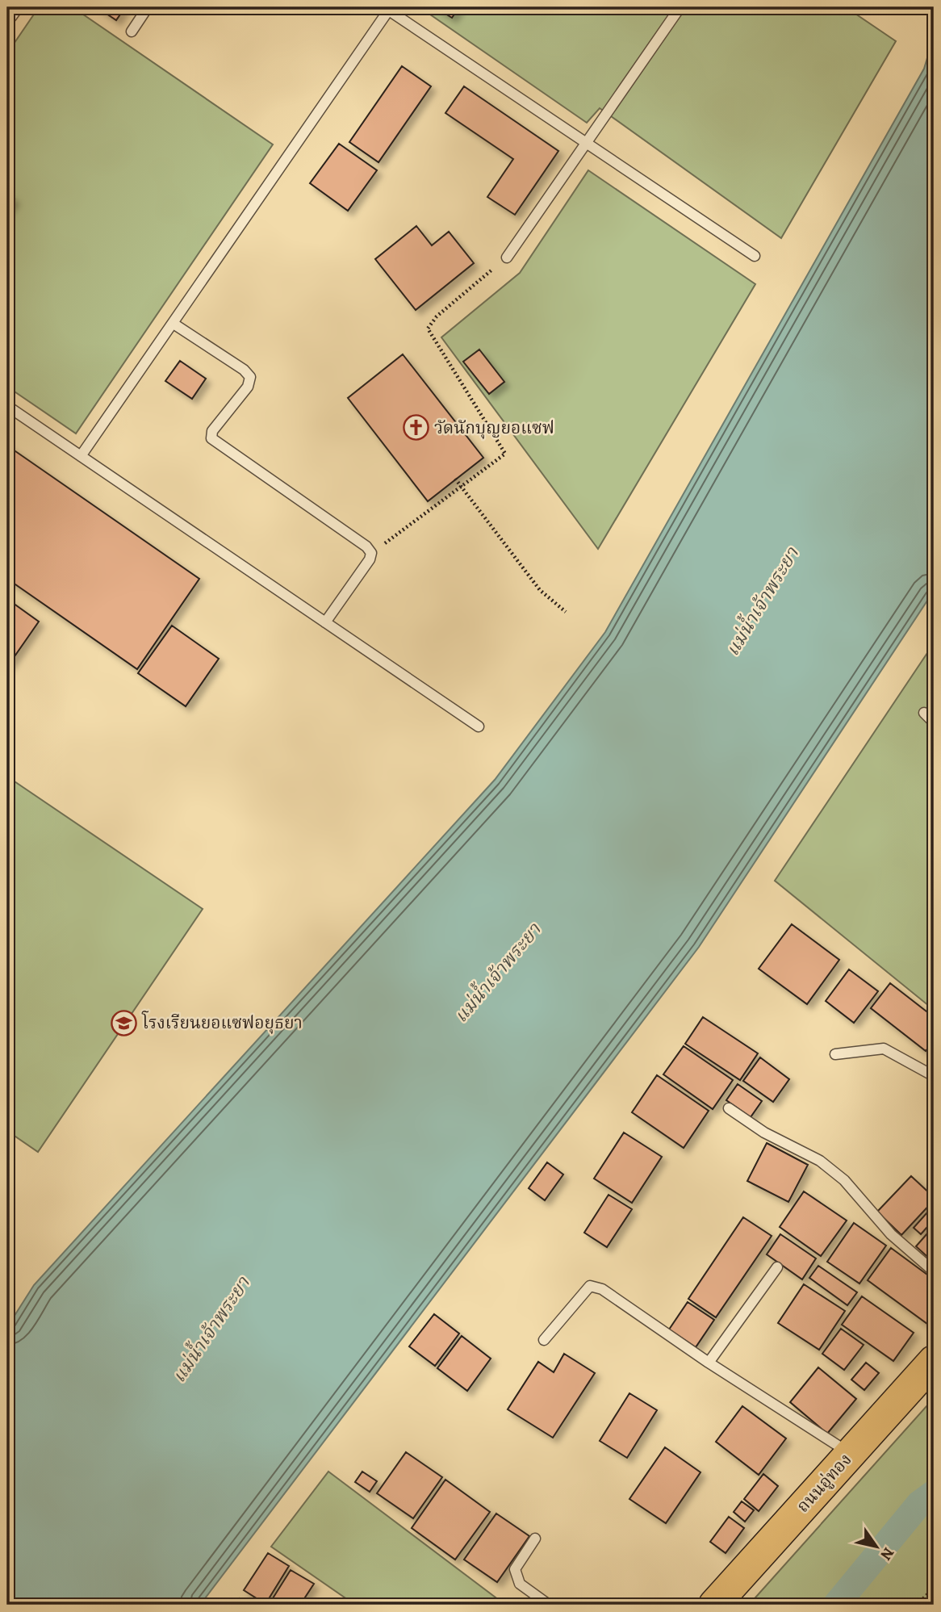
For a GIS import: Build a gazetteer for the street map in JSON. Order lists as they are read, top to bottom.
{
  "streets": {
    "main road": ["ถนนอู่ทอง"]
  },
  "water": ["แม่น้ำเจ้าพระยา"],
  "places": {
    "church": ["วัดนักบุญยอแซฟ"],
    "school or university": ["โรงเรียนยอแซฟอยุธยา"]
  },
  "north": "bottom right"
}
